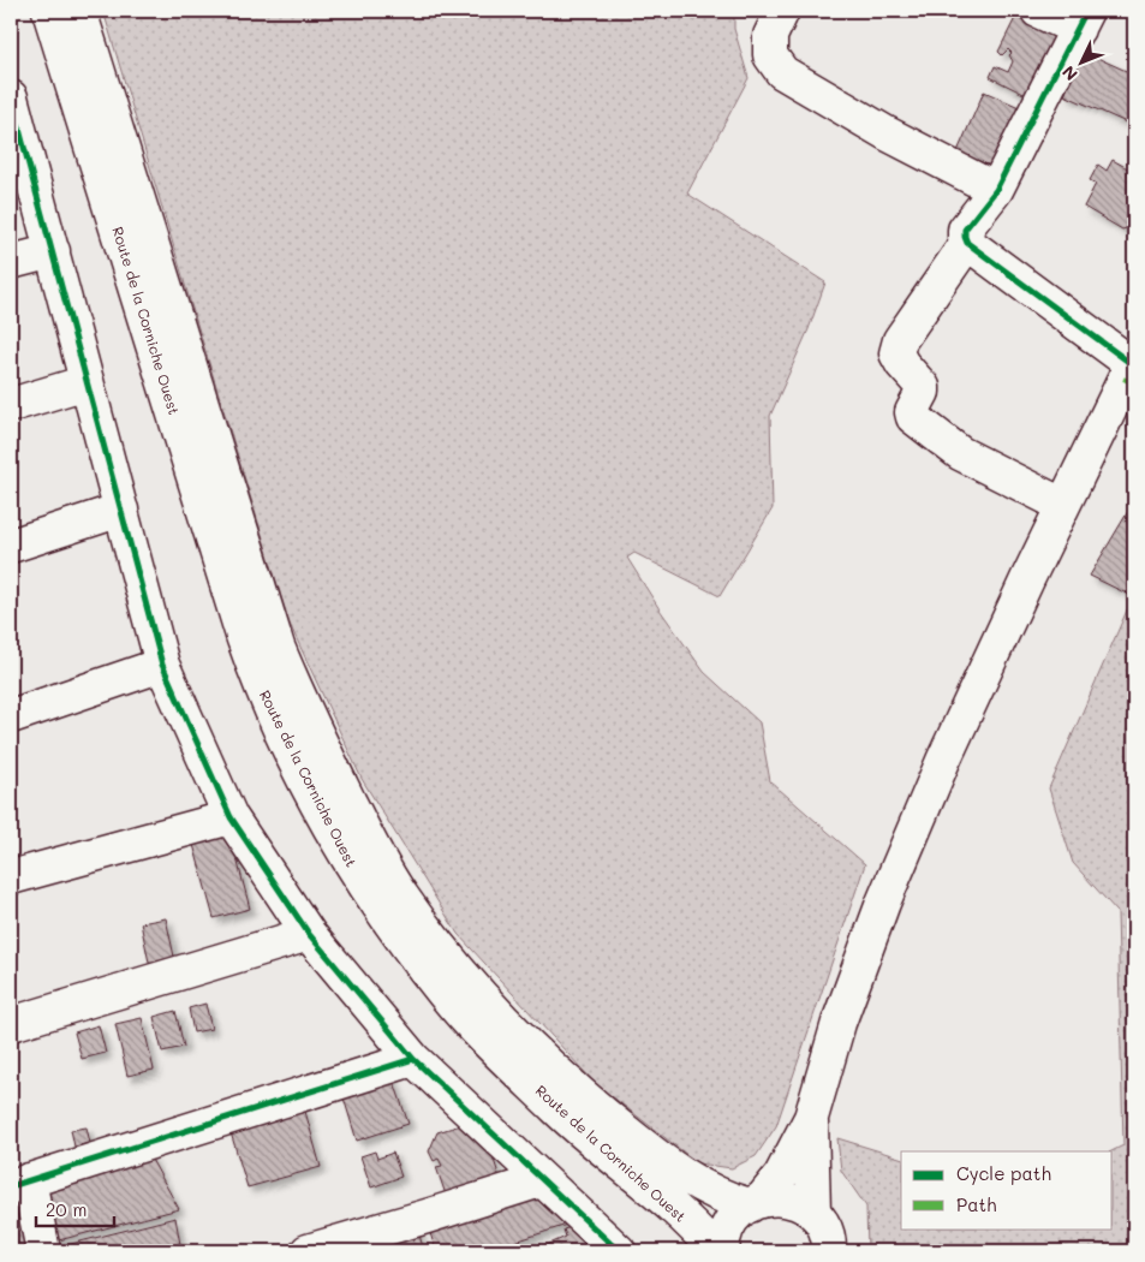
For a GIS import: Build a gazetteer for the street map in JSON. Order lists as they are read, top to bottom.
{
  "streets": {
    "main road": ["Route de la Corniche Ouest"]
  },
  "legend": ["Cycle path", "Path"],
  "scale_bar": "20 m",
  "north": "bottom left"
}
